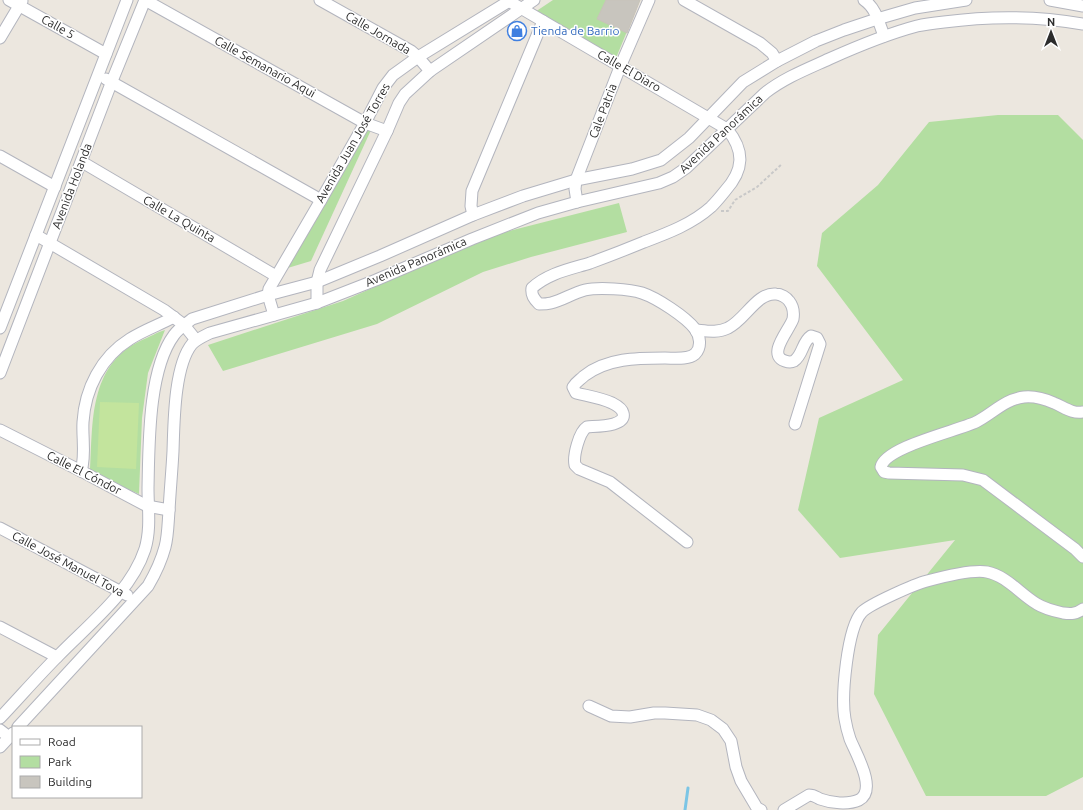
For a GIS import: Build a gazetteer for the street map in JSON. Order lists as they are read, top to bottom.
{
  "streets": {
    "street": [
      "Calle 5",
      "Calle Jornada",
      "Calle Semanario Aqui",
      "Calle El Diaro",
      "Cale Patria",
      "Avenida Panorámica",
      "Avenida Juan José Torres",
      "Avenida Holanda",
      "Calle La Quinta",
      "Calle El Cóndor",
      "Calle José Manuel Tova"
    ]
  },
  "crossings": [
    ["Calle 5", "Avenida Holanda"],
    ["Calle Jornada", "Avenida Juan José Torres"],
    ["Calle Semanario Aqui", "Avenida Juan José Torres"],
    ["Calle Semanario Aqui", "Avenida Holanda"],
    ["Calle El Diaro", "Cale Patria"],
    ["Calle El Diaro", "Avenida Panorámica"],
    ["Calle El Diaro", "Avenida Juan José Torres"],
    ["Cale Patria", "Avenida Panorámica"],
    ["Avenida Panorámica", "Avenida Juan José Torres"],
    ["Avenida Juan José Torres", "Calle La Quinta"],
    ["Avenida Holanda", "Calle La Quinta"]
  ],
  "places": {
    "shop": ["Tienda de Barrio"]
  },
  "legend": ["Road", "Park", "Building"],
  "north": "top"
}
